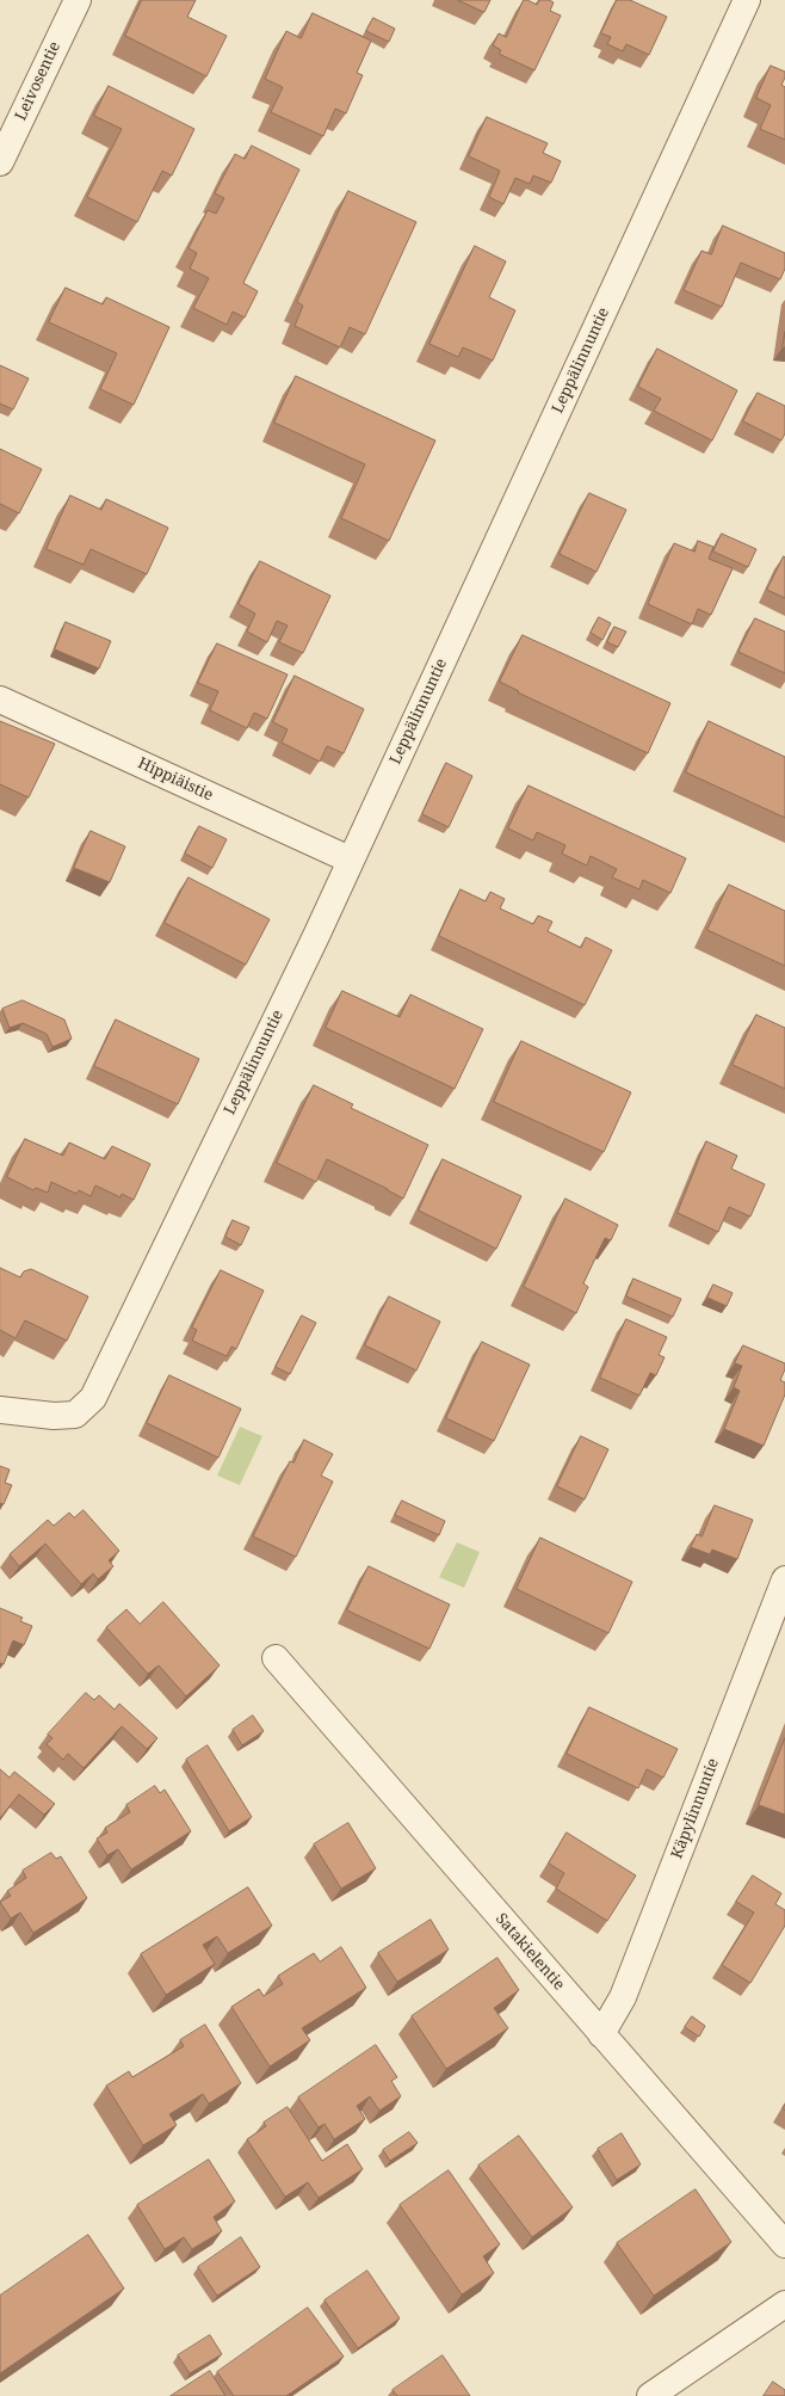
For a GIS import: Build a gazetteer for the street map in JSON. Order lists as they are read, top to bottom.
{
  "streets": {
    "street": [
      "Leivosentie",
      "Leppälinnuntie",
      "Hippiäistie",
      "Käpylinnuntie",
      "Satakielentie"
    ]
  },
  "crossings": [
    ["Leppälinnuntie", "Hippiäistie"],
    ["Käpylinnuntie", "Satakielentie"]
  ]
}
